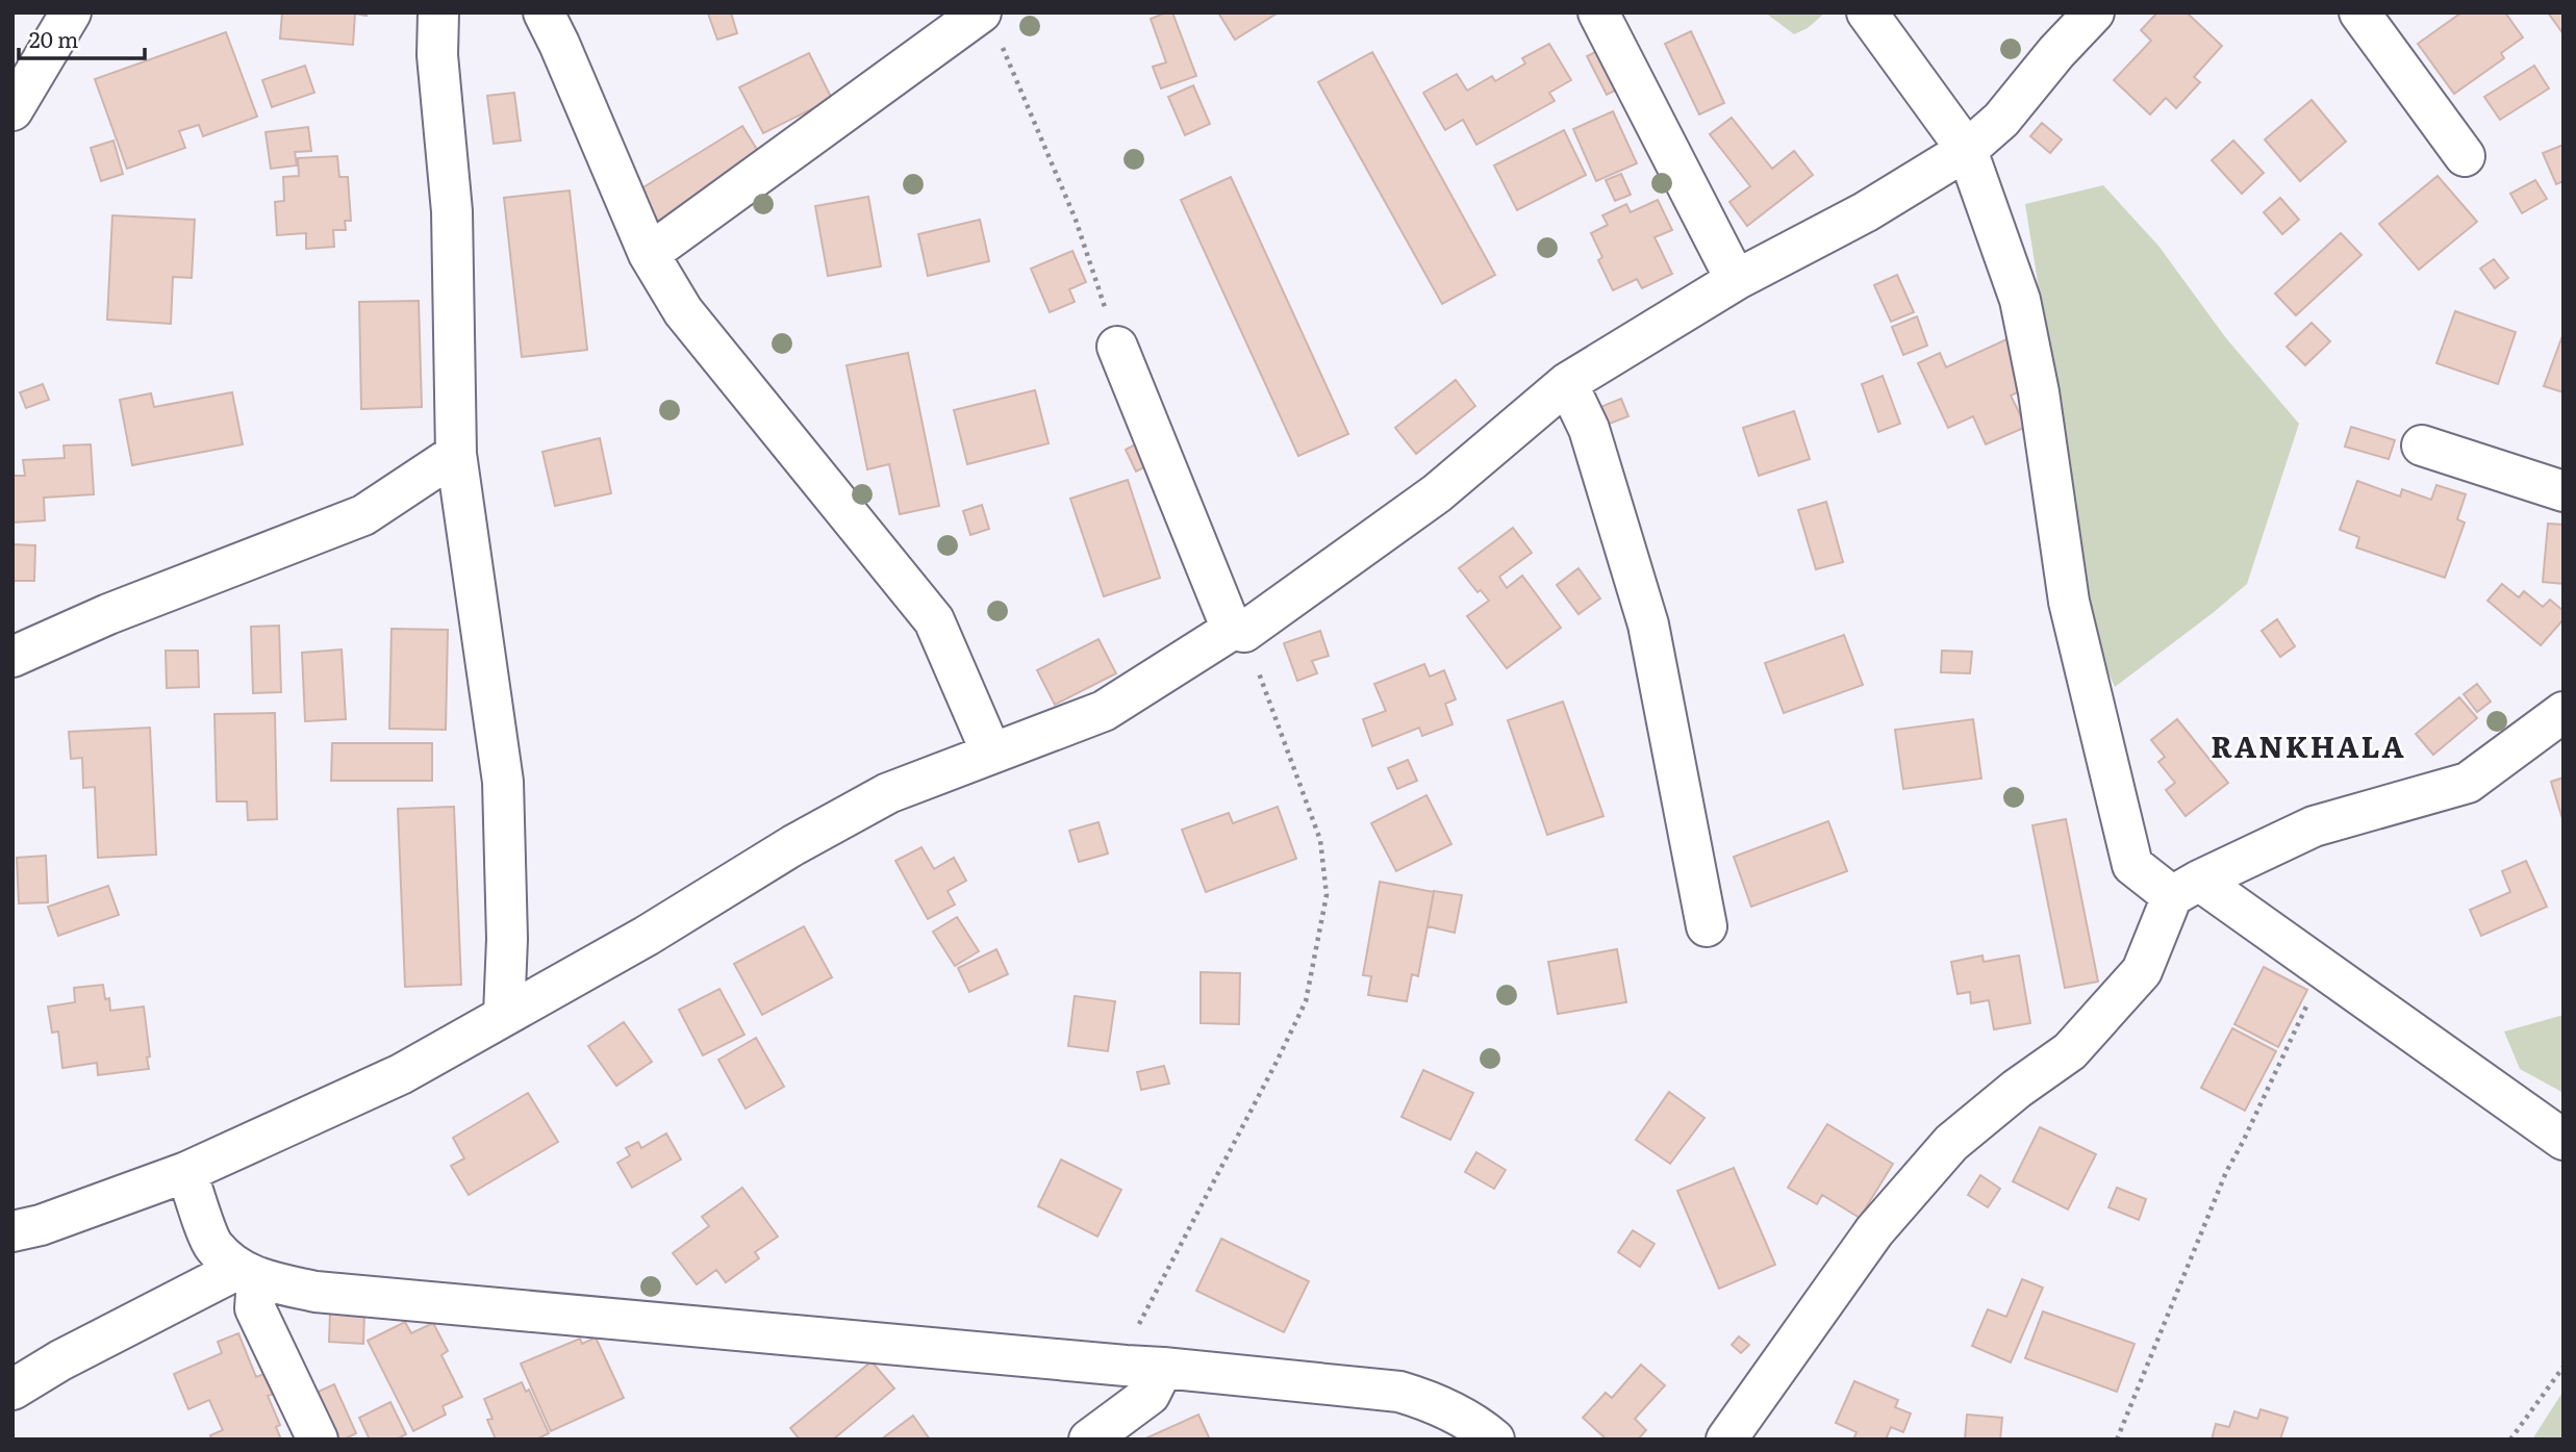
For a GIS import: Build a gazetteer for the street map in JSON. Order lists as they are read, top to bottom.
{
  "districts": ["RANKHALA"],
  "scale_bar": "20 m"
}
